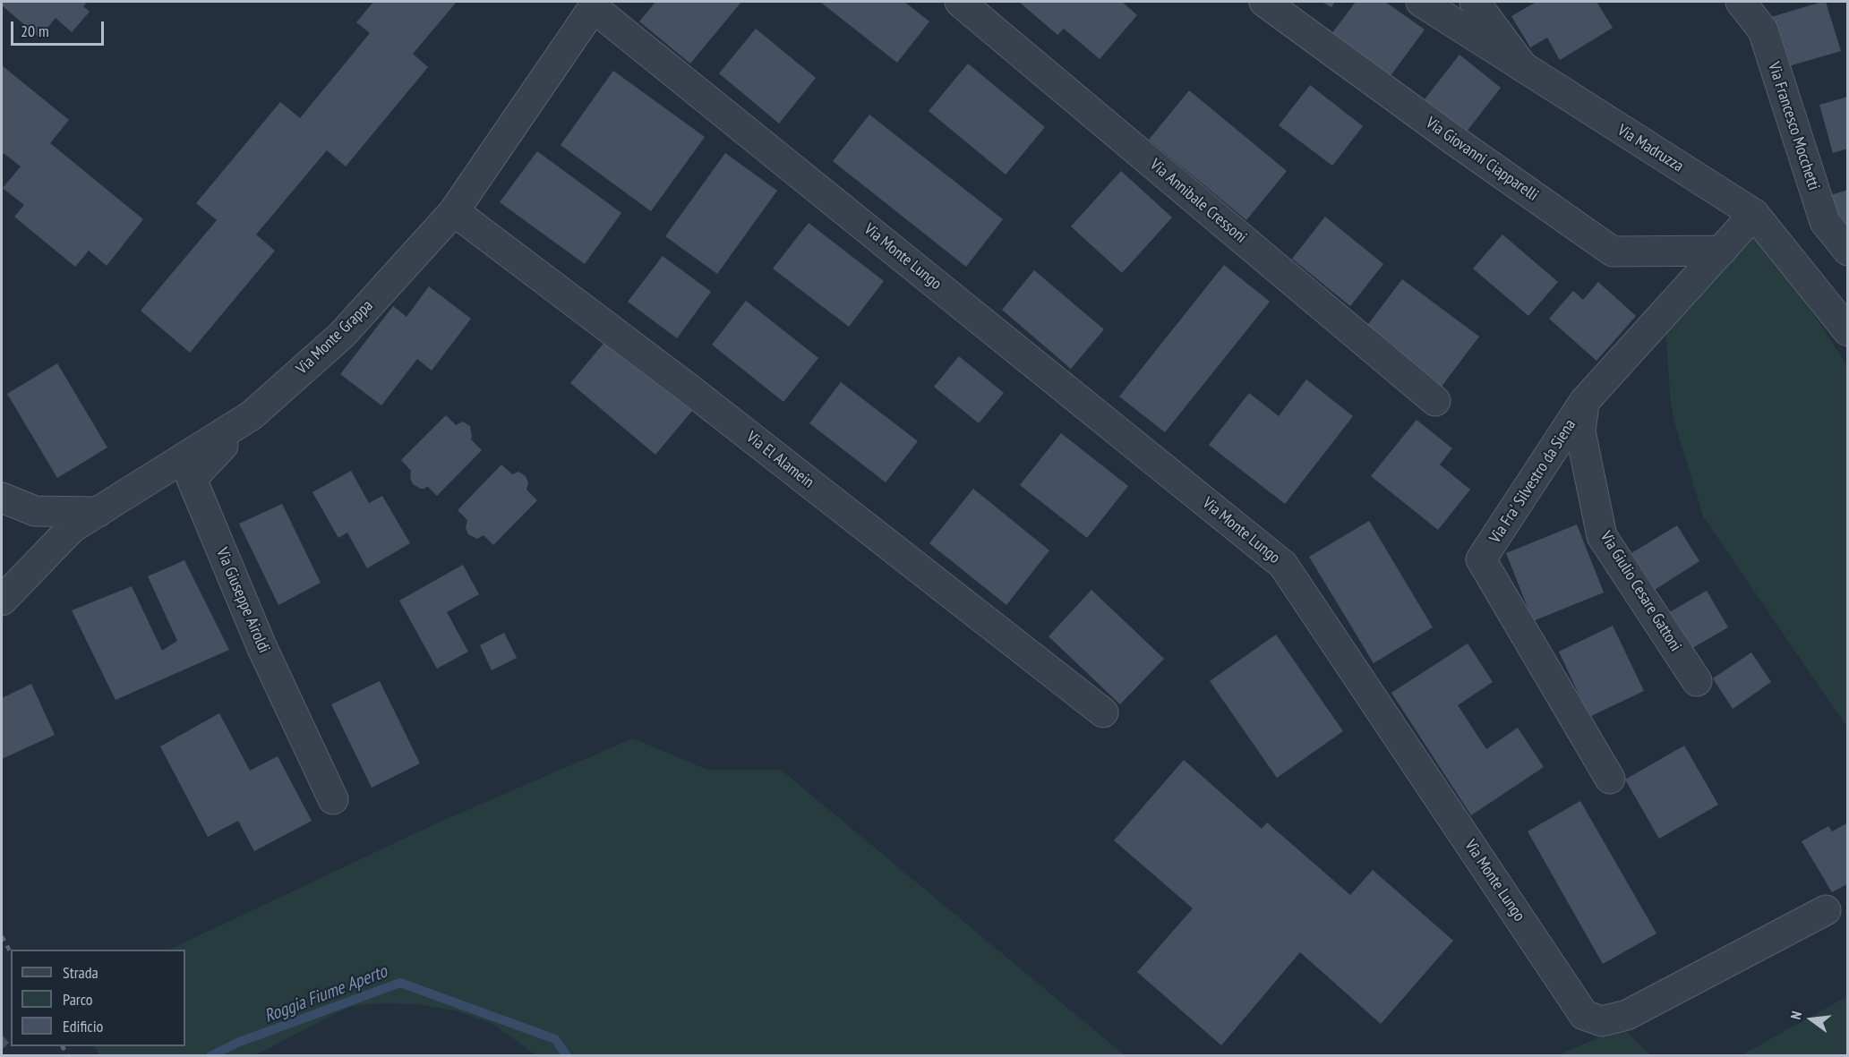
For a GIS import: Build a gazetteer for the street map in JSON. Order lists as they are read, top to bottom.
{
  "streets": {
    "street": [
      "Via Francesco Mocchetti",
      "Via Madruzza",
      "Via Giovanni Ciapparelli",
      "Via Annibale Cressoni",
      "Via Monte Lungo",
      "Via Monte Grappa",
      "Via El Alamein",
      "Via Fra' Silvestro da Siena",
      "Via Giulio Cesare Gattoni",
      "Via Giuseppe Airoldi"
    ]
  },
  "crossings": [
    ["Via Madruzza", "Via Fra' Silvestro da Siena"],
    ["Via Giovanni Ciapparelli", "Via Fra' Silvestro da Siena"],
    ["Via Monte Lungo", "Via Monte Grappa"],
    ["Via Monte Grappa", "Via El Alamein"],
    ["Via Monte Grappa", "Via Giuseppe Airoldi"],
    ["Via Fra' Silvestro da Siena", "Via Giulio Cesare Gattoni"]
  ],
  "water": ["Roggia Fiume Aperto"],
  "legend": ["Strada", "Parco", "Edificio"],
  "scale_bar": "20 m",
  "north": "left"
}
